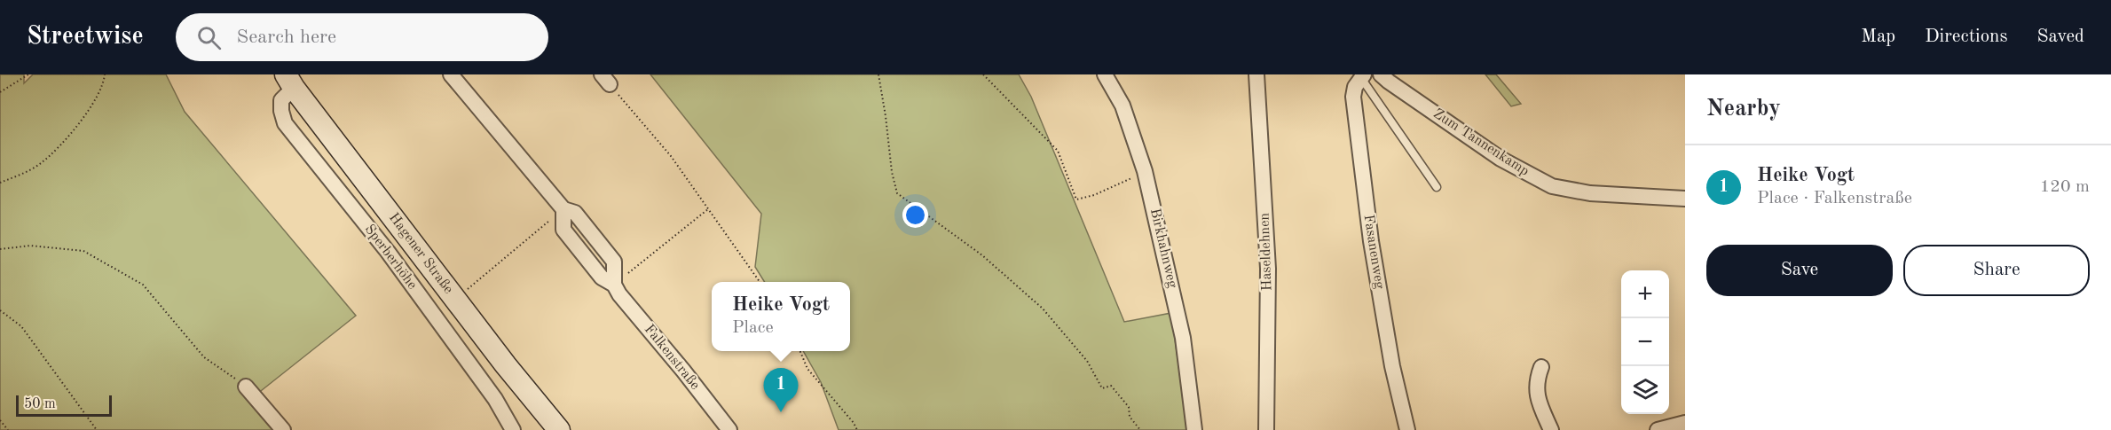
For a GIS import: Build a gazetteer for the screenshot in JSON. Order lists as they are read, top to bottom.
{
  "streets": {
    "main road": ["Hagener Straße"],
    "street": [
      "Zum Tannenkamp",
      "Birkhahnweg",
      "Haseldehnen",
      "Fasanenweg",
      "Sperberhöhe",
      "Falkenstraße"
    ]
  },
  "crossings": [
    ["Hagener Straße", "Sperberhöhe"]
  ],
  "scale_bar": "50 m",
  "page": {
    "header": "Streetwise",
    "search": "Search here",
    "nav": ["Map", "Directions", "Saved"],
    "heading": "Nearby",
    "list": [
      {
        "mark": "1",
        "name": "Heike Vogt",
        "note": "Place · Falkenstraße",
        "value": "120 m"
      }
    ],
    "buttons": ["Save", "Share"],
    "map_buttons": ["+", "−"],
    "popup": ["Heike Vogt", "Place"],
    "pins": "1",
    "scale": "50 m"
  }
}
